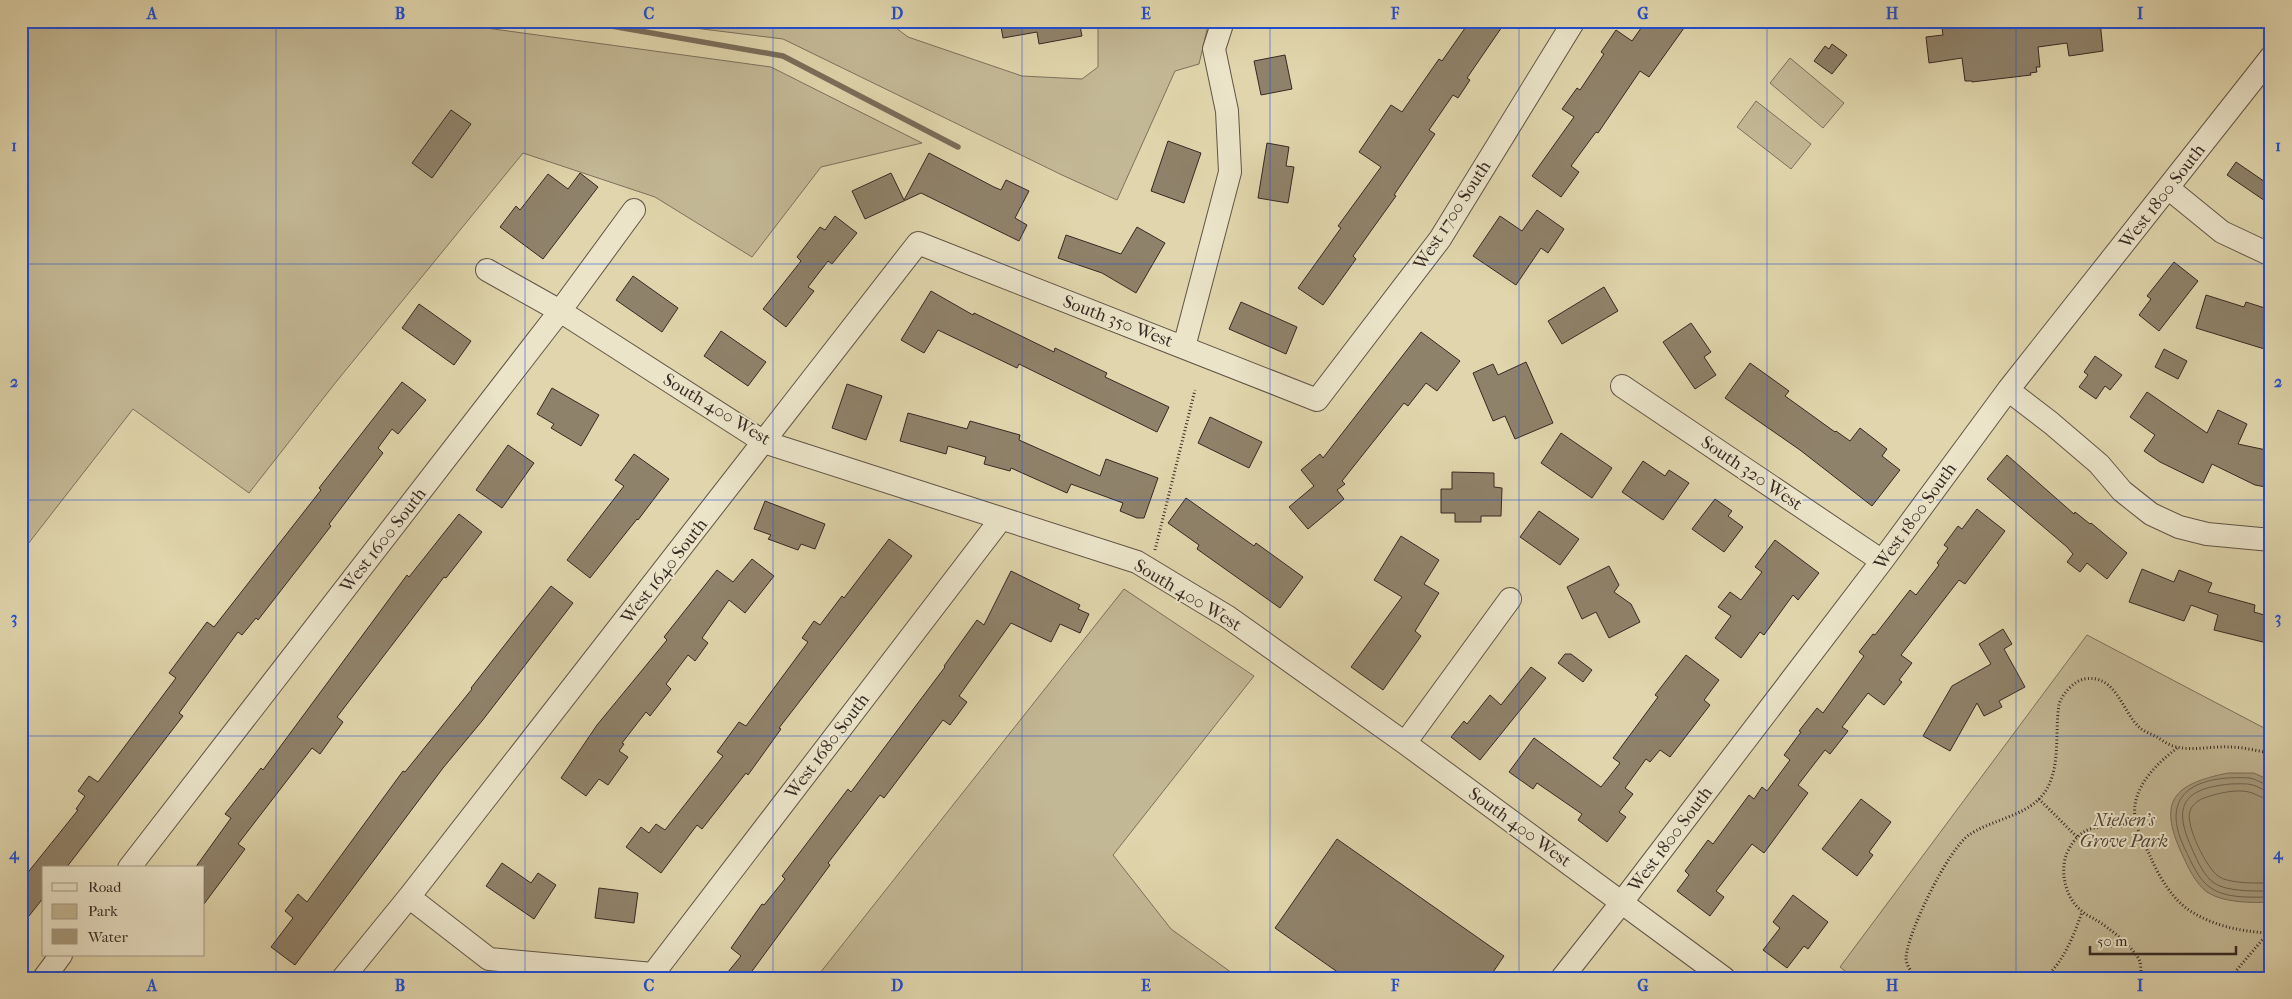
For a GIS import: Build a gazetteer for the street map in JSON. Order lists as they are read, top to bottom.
{
  "streets": {
    "street": [
      "West 1800 South",
      "West 1700 South",
      "South 350 West",
      "South 400 West",
      "South 320 West",
      "West 1600 South",
      "West 1640 South",
      "West 1680 South"
    ]
  },
  "crossings": [
    ["West 1800 South", "South 400 West"],
    ["West 1800 South", "South 320 West"],
    ["West 1700 South", "South 350 West"],
    ["South 350 West", "West 1640 South"],
    ["South 400 West", "West 1600 South"],
    ["South 400 West", "West 1640 South"],
    ["South 400 West", "West 1680 South"],
    ["West 1640 South", "West 1680 South"]
  ],
  "parks": ["Nielsen's Grove Park"],
  "legend": ["Road", "Park", "Water"],
  "scale_bar": "50 m",
  "grid": {
    "columns": [
      "A",
      "B",
      "C",
      "D",
      "E",
      "F",
      "G",
      "H",
      "I"
    ],
    "rows": [
      "1",
      "2",
      "3",
      "4"
    ]
  }
}
